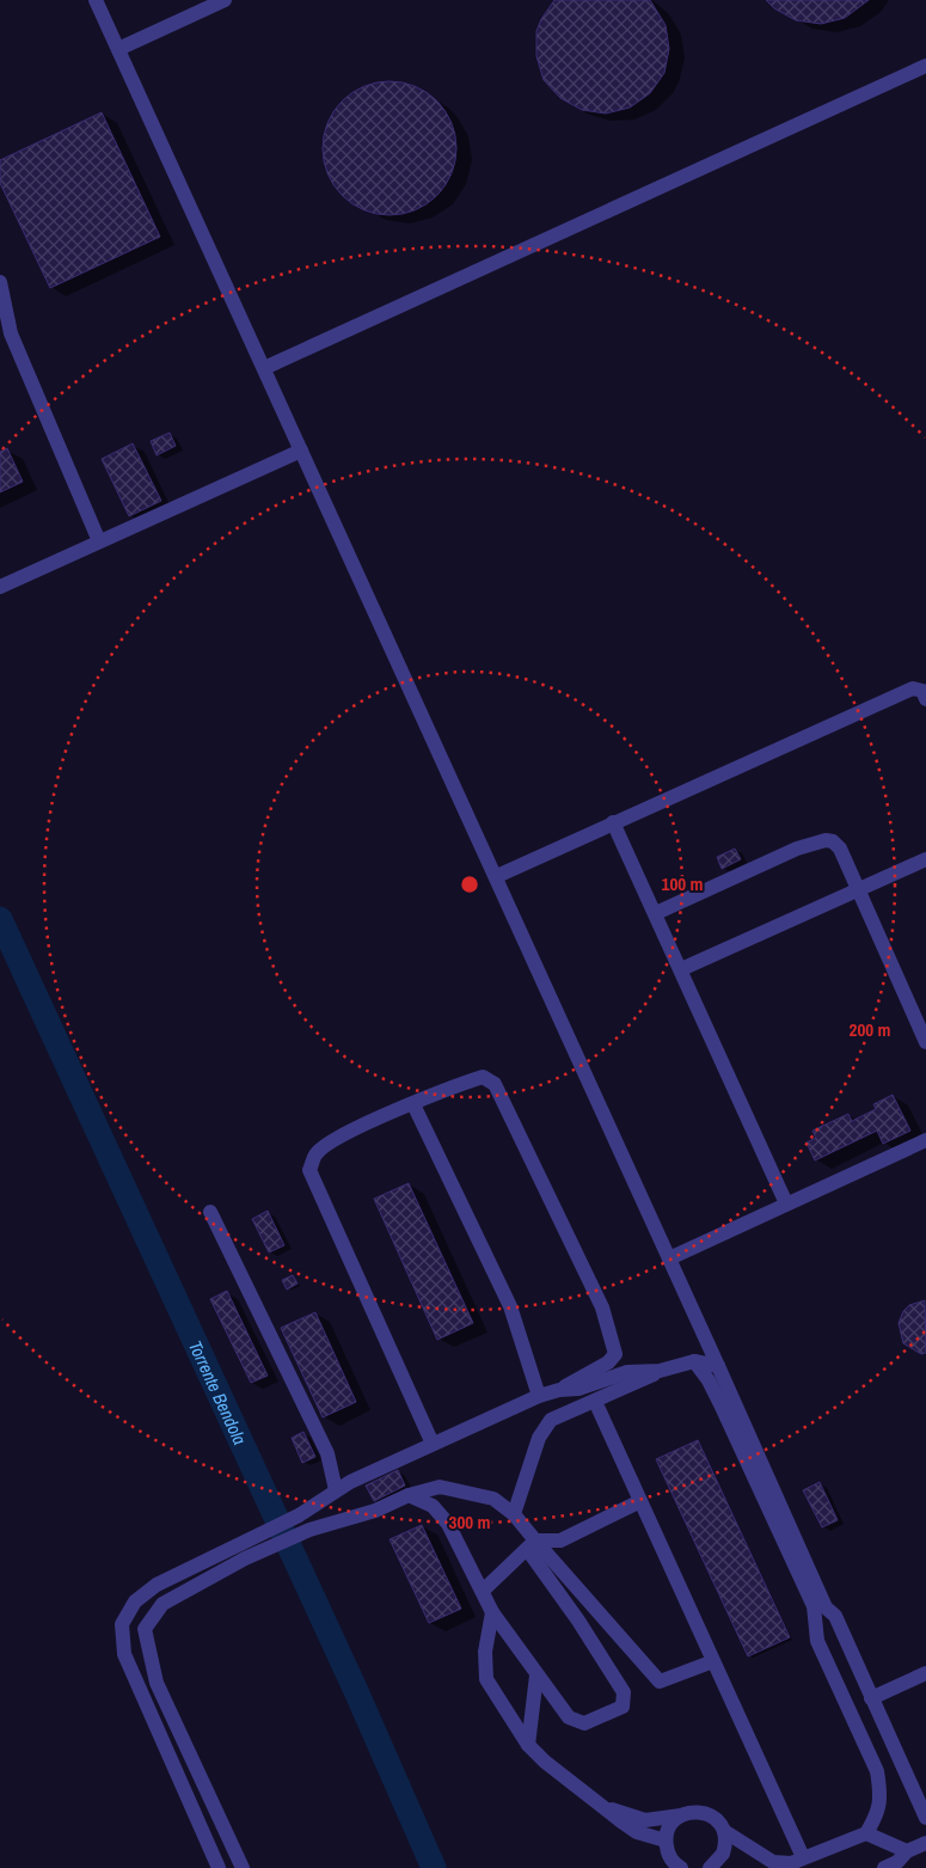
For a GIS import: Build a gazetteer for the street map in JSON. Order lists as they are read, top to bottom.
{
  "water": ["Torrente Bendola"],
  "rings": ["100 m", "200 m", "300 m"]
}
